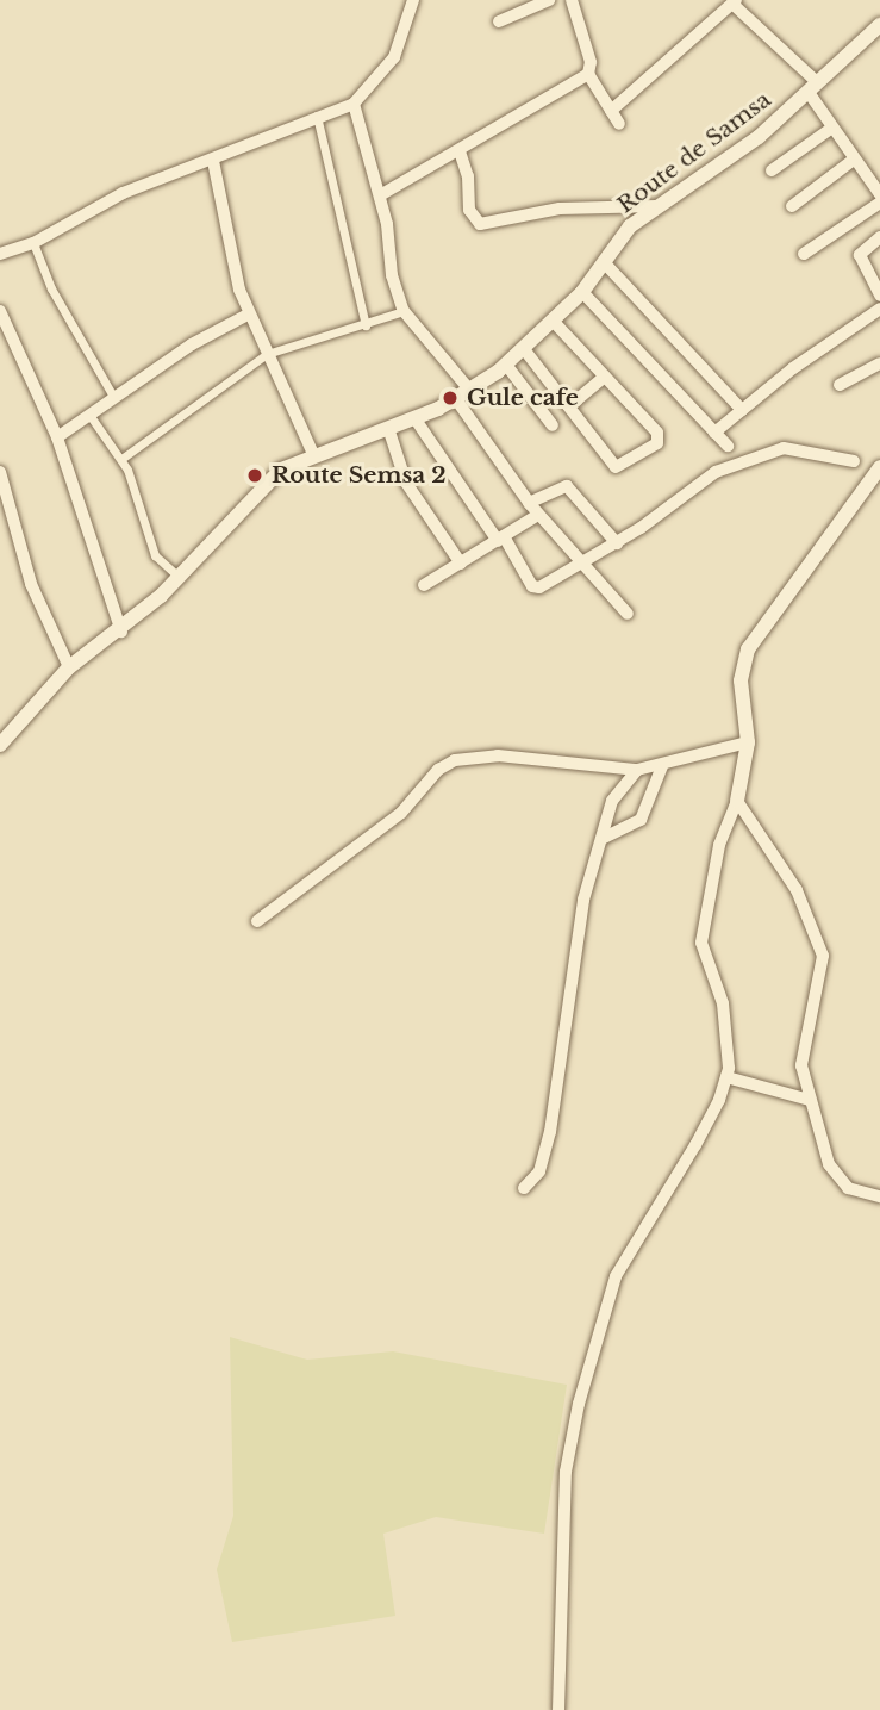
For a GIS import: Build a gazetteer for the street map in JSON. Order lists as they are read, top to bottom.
{
  "streets": {
    "street": ["Route de Samsa"]
  },
  "places": ["Gule cafe", "Route Semsa 2"]
}
